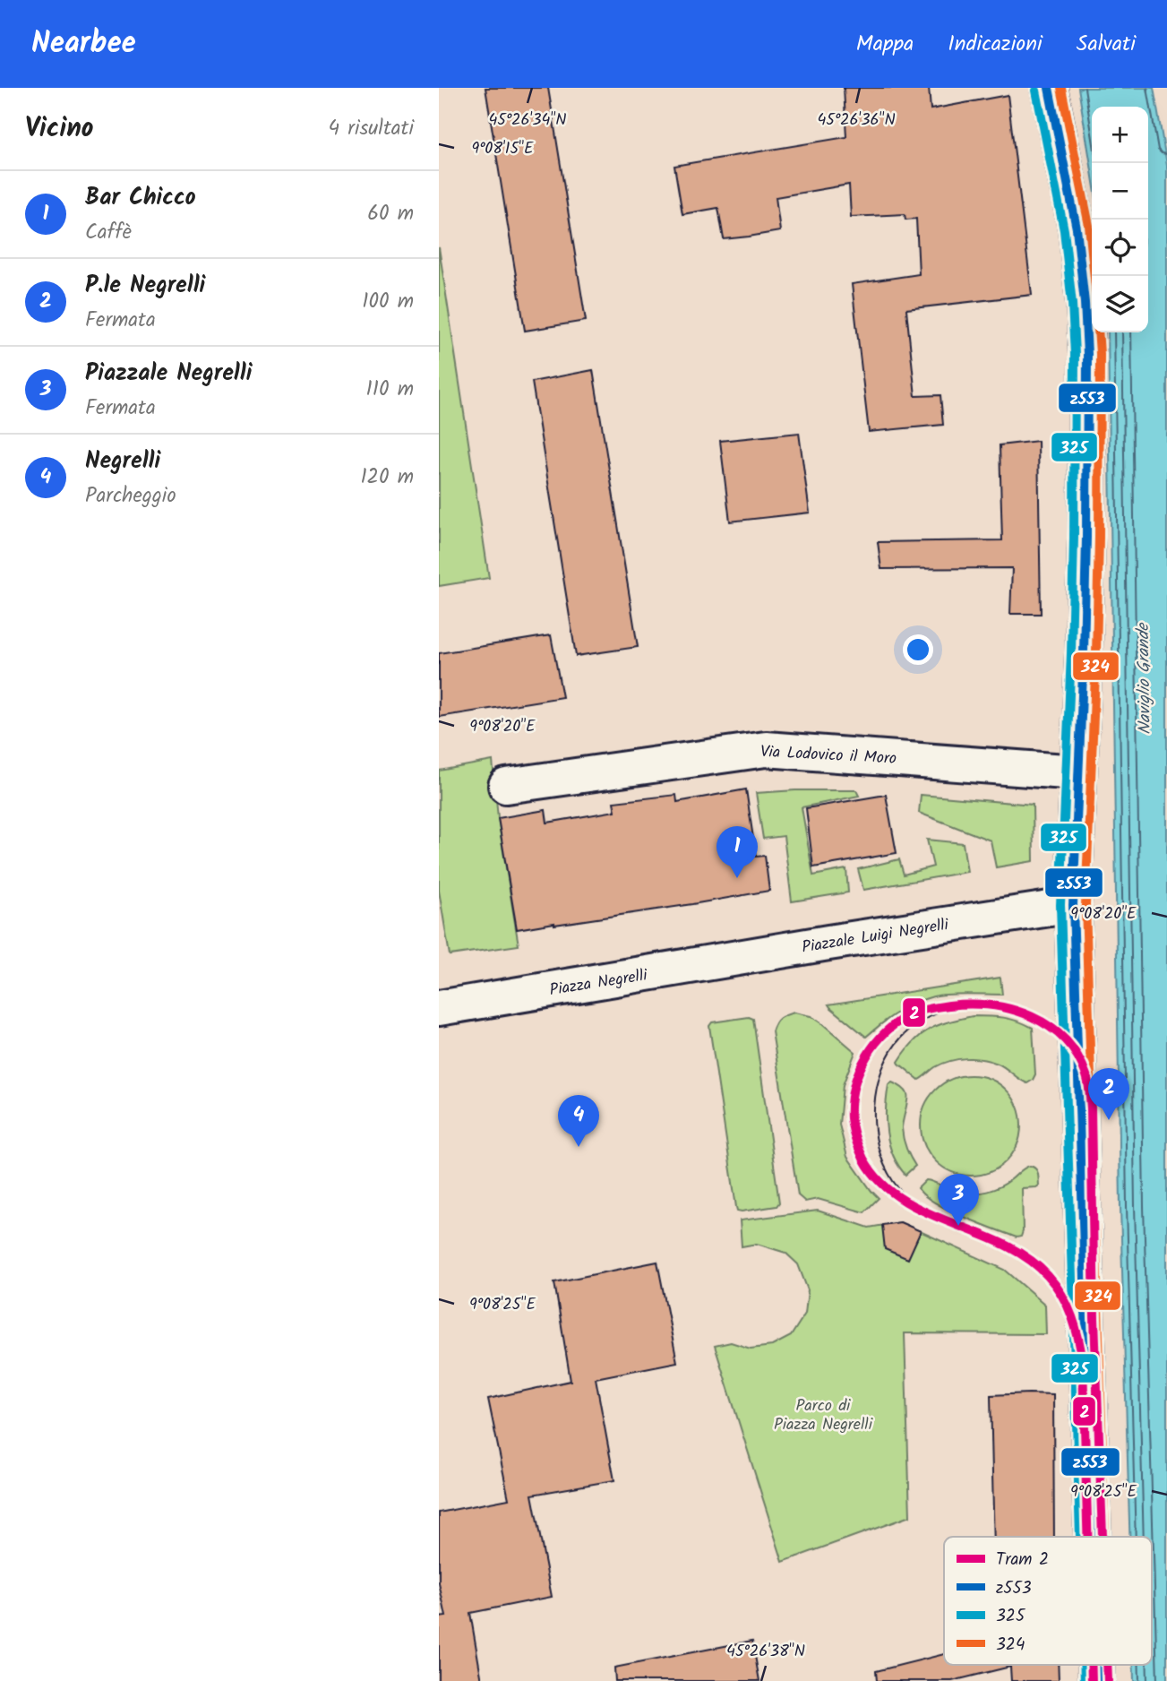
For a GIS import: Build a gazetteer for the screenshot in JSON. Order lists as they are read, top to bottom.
{
  "streets": {
    "street": ["Via Lodovico il Moro", "Piazzale Luigi Negrelli", "Piazza Negrelli"]
  },
  "crossings": [
    ["Piazzale Luigi Negrelli", "Piazza Negrelli"]
  ],
  "water": ["Naviglio Grande"],
  "parks": ["Parco di Piazza Negrelli"],
  "lines": [
    "transit line z553",
    "transit line 324",
    "transit line 325",
    "tram line 2"
  ],
  "legend": [
    "Tram 2",
    "z553",
    "325",
    "324"
  ],
  "page": {
    "header": "Nearbee",
    "nav": ["Mappa", "Indicazioni", "Salvati"],
    "heading": ["Vicino", "4 risultati"],
    "map_buttons": ["+", "−"],
    "list": [
      {
        "mark": "1",
        "name": "Bar Chicco",
        "note": "Caffè",
        "value": "60 m"
      },
      {
        "mark": "2",
        "name": "P.le Negrelli",
        "note": "Fermata",
        "value": "100 m"
      },
      {
        "mark": "3",
        "name": "Piazzale Negrelli",
        "note": "Fermata",
        "value": "110 m"
      },
      {
        "mark": "4",
        "name": "Negrelli",
        "note": "Parcheggio",
        "value": "120 m"
      }
    ],
    "pins": [
      "1",
      "2",
      "4",
      "3"
    ]
  },
  "coordinates": [
    "45°26'34\"N",
    "45°26'36\"N",
    "9°08'15\"E",
    "9°08'20\"E",
    "9°08'25\"E",
    "45°26'38\"N"
  ]
}
